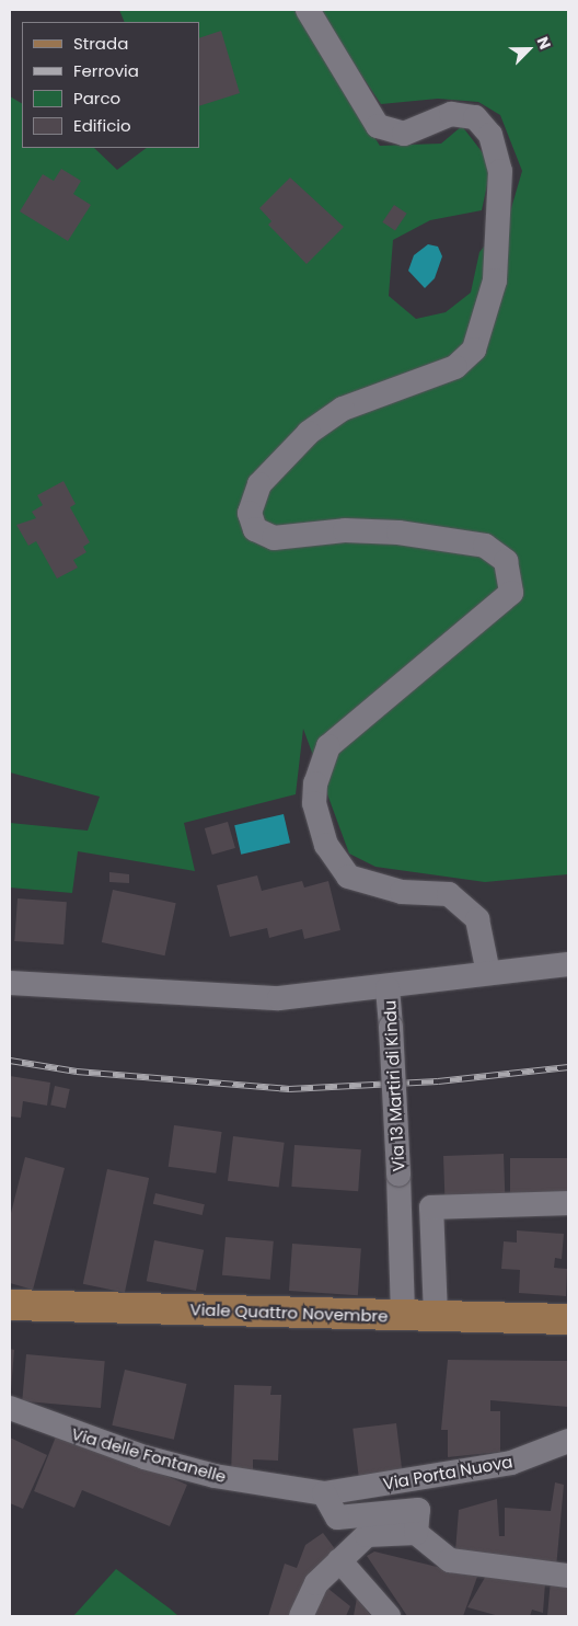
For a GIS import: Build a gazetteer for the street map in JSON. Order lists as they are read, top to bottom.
{
  "streets": {
    "main road": ["Viale Quattro Novembre"],
    "street": ["Via 13 Martiri di Kindu", "Via delle Fontanelle", "Via Porta Nuova"]
  },
  "crossings": [
    ["Via 13 Martiri di Kindu", "Viale Quattro Novembre"],
    ["Via delle Fontanelle", "Via Porta Nuova"]
  ],
  "legend": [
    "Strada",
    "Ferrovia",
    "Parco",
    "Edificio"
  ],
  "north": "top right"
}
